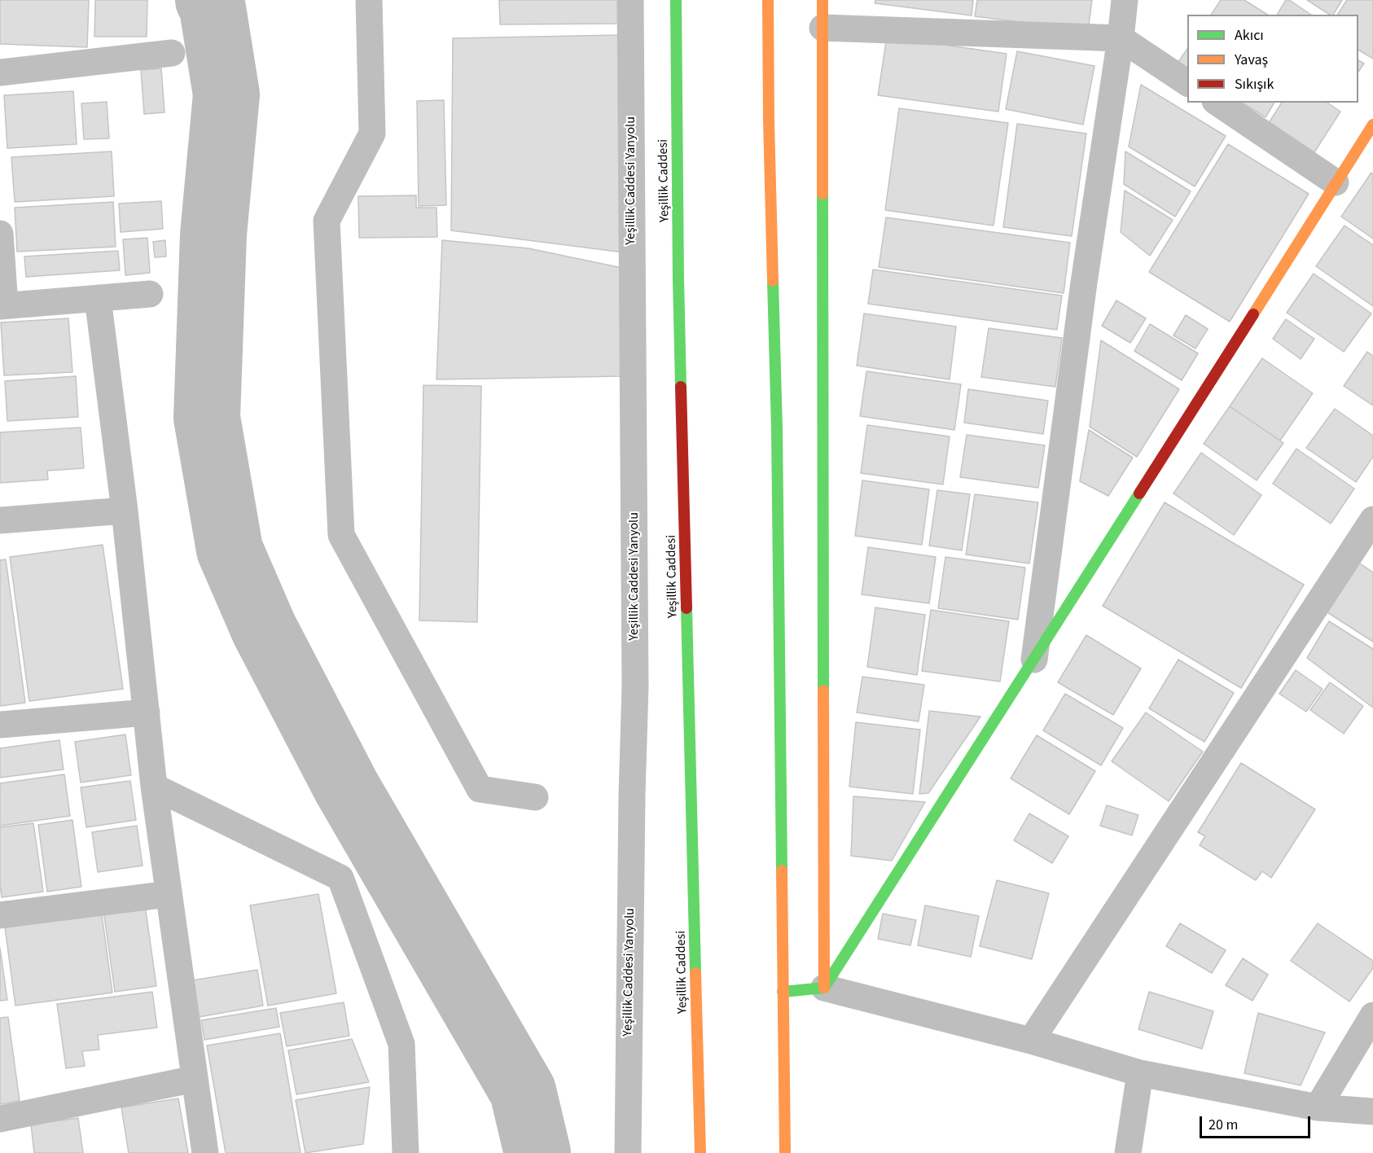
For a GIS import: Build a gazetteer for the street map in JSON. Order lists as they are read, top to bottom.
{
  "streets": {
    "main road": ["Yeşillik Caddesi"],
    "street": ["Yeşillik Caddesi Yanyolu"]
  },
  "legend": ["Akıcı", "Yavaş", "Sıkışık"],
  "scale_bar": "20 m"
}
